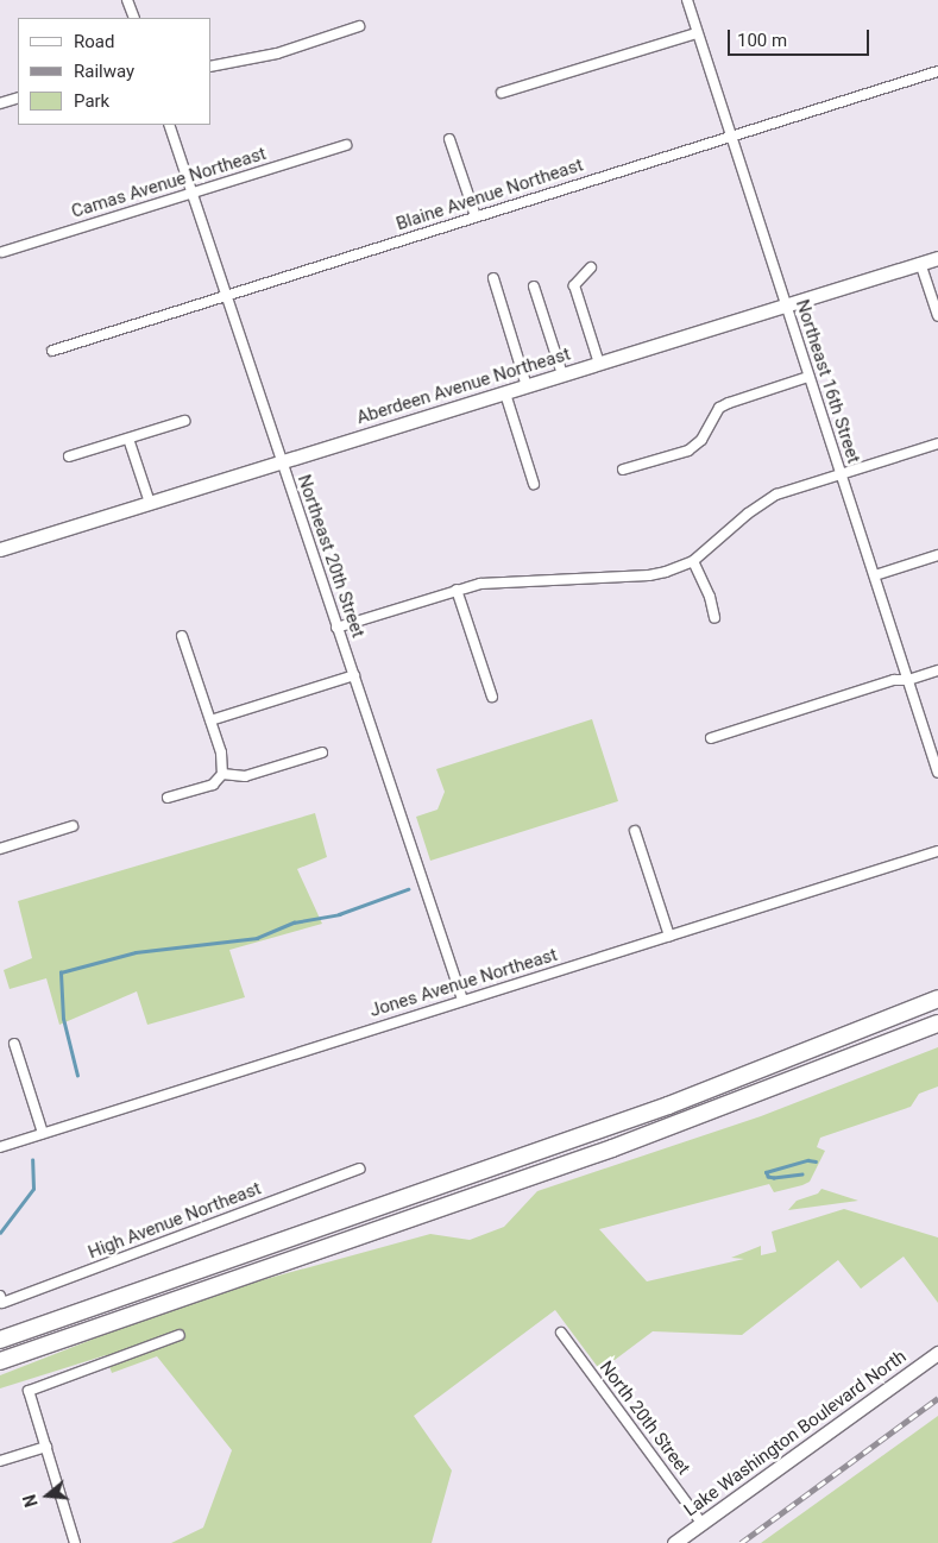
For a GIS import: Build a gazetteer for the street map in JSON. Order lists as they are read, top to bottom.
{
  "streets": {
    "street": [
      "Camas Avenue Northeast",
      "Blaine Avenue Northeast",
      "Northeast 16th Street",
      "Aberdeen Avenue Northeast",
      "Northeast 20th Street",
      "Jones Avenue Northeast",
      "High Avenue Northeast",
      "North 20th Street",
      "Lake Washington Boulevard North"
    ]
  },
  "crossings": [
    ["Camas Avenue Northeast", "Northeast 20th Street"],
    ["Blaine Avenue Northeast", "Northeast 16th Street"],
    ["Blaine Avenue Northeast", "Northeast 20th Street"],
    ["Northeast 16th Street", "Aberdeen Avenue Northeast"],
    ["Aberdeen Avenue Northeast", "Northeast 20th Street"],
    ["Northeast 20th Street", "Jones Avenue Northeast"],
    ["North 20th Street", "Lake Washington Boulevard North"]
  ],
  "legend": ["Road", "Railway", "Park"],
  "scale_bar": "100 m",
  "north": "left"
}
